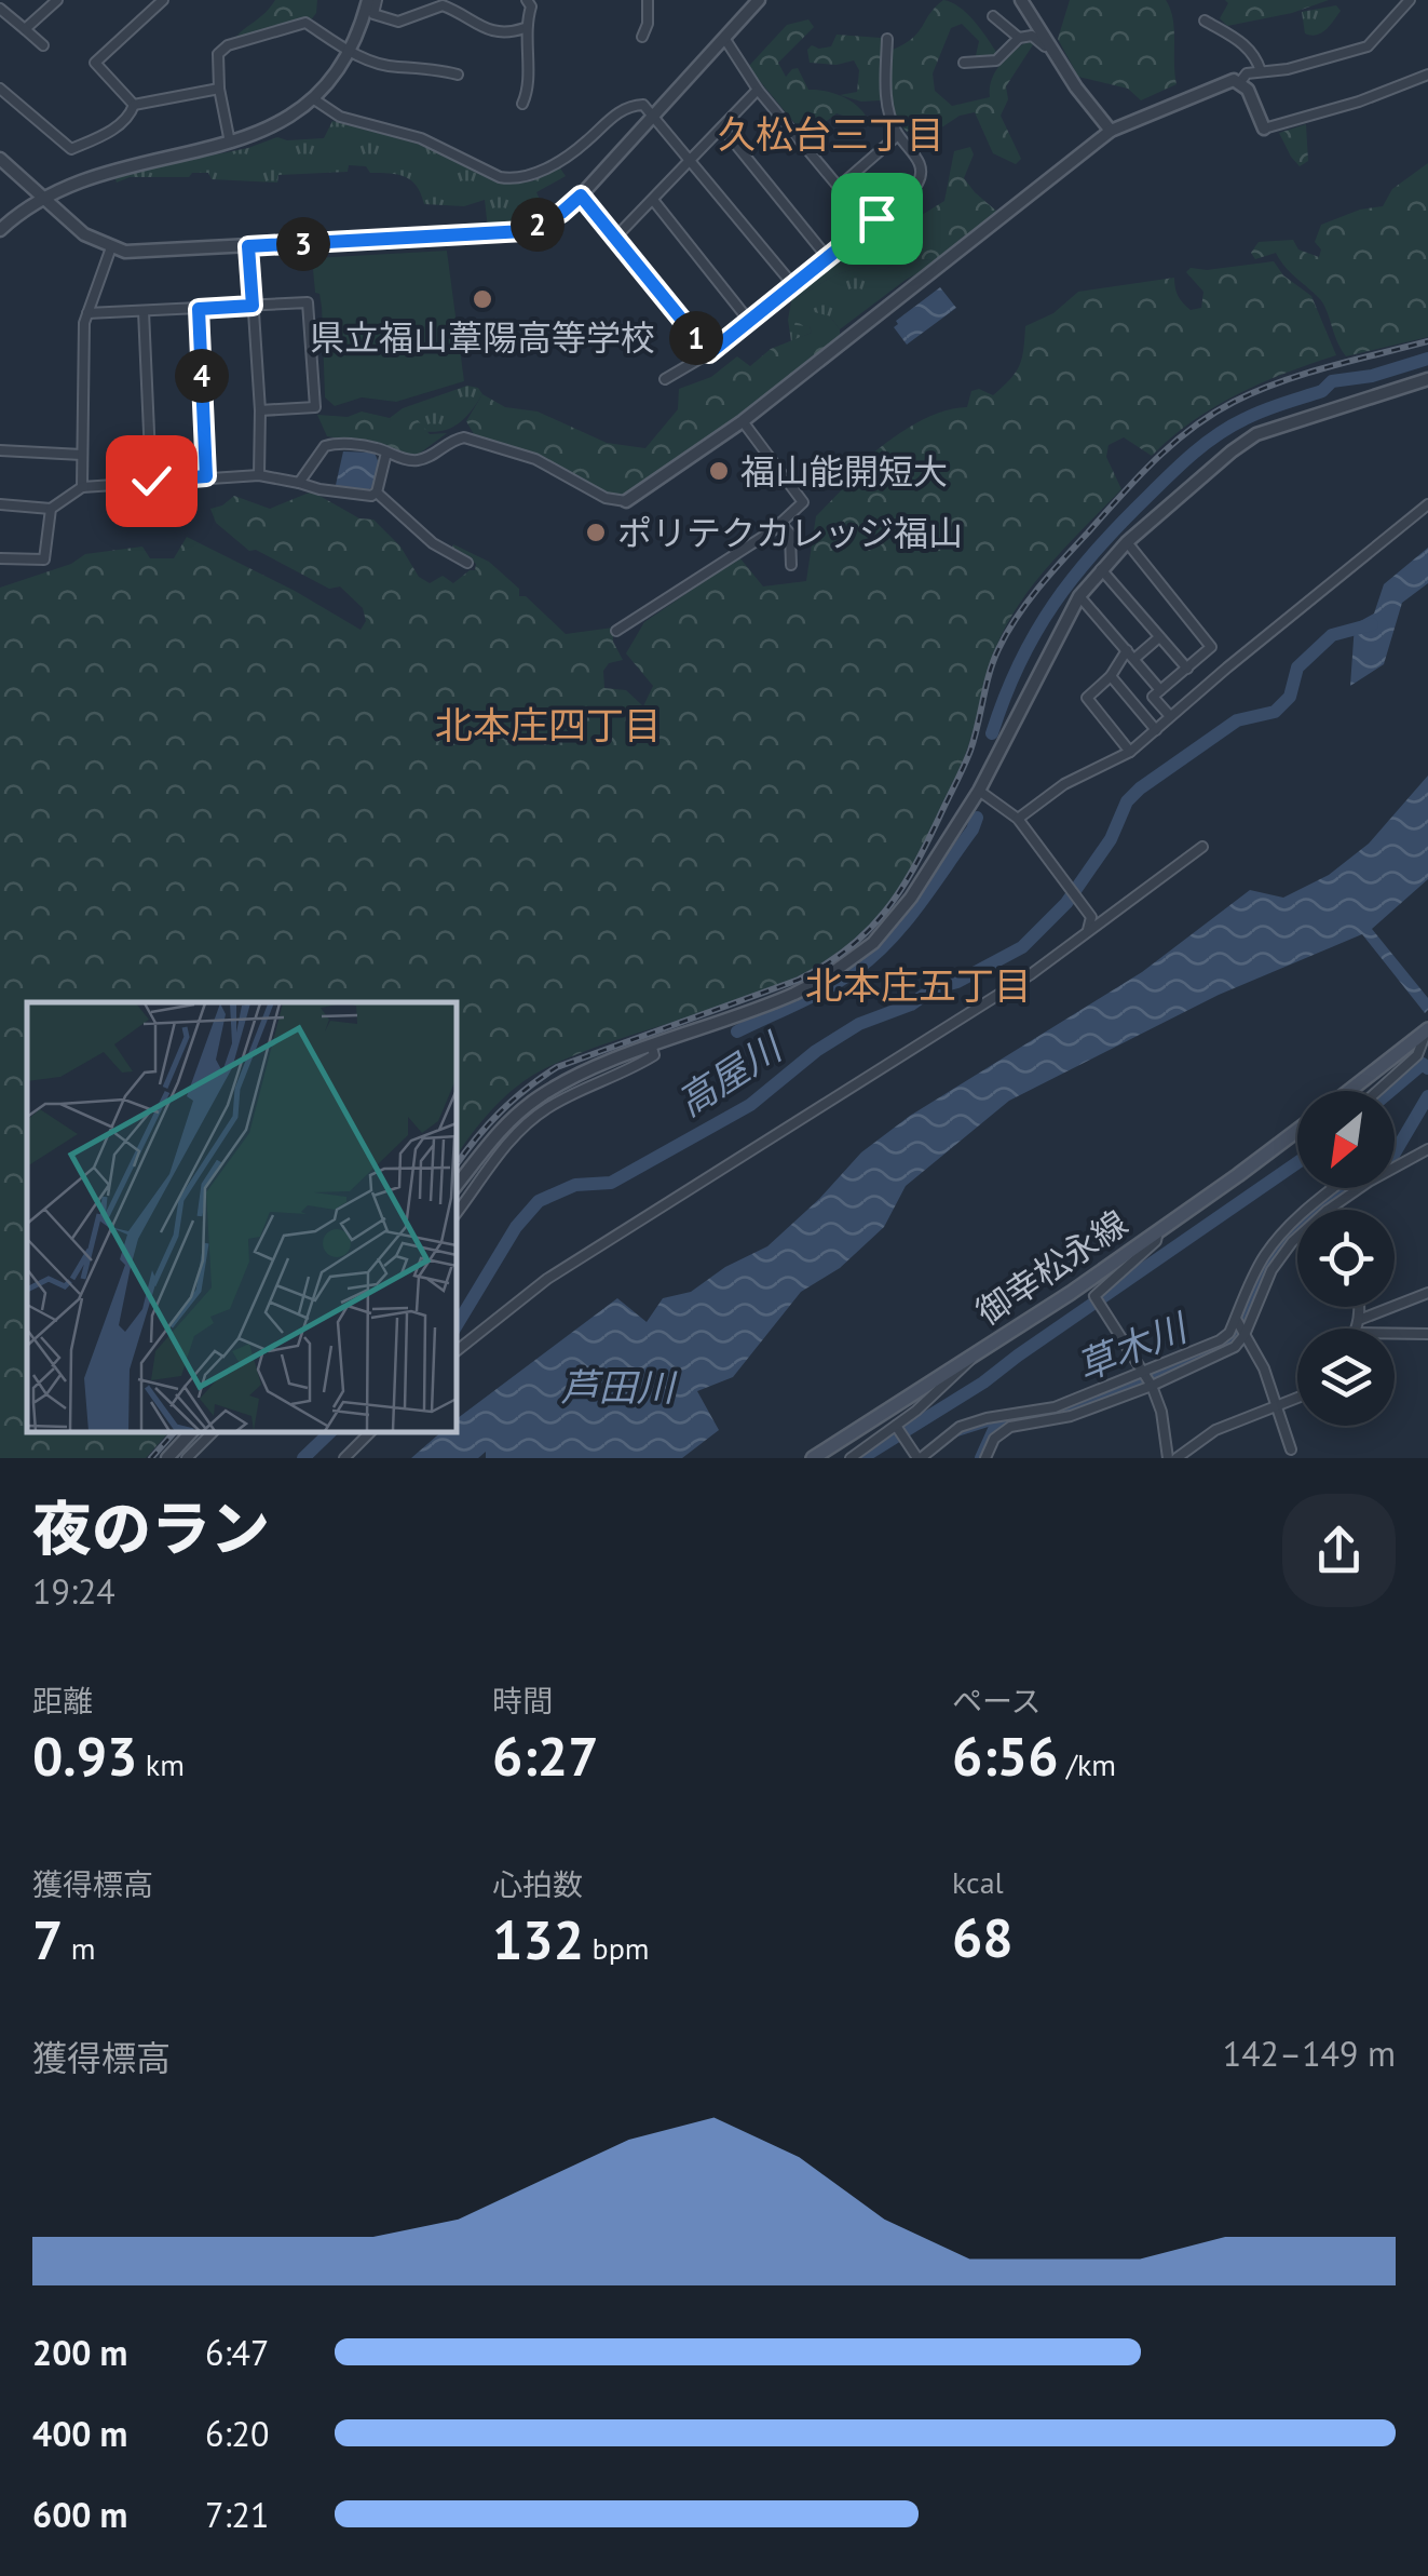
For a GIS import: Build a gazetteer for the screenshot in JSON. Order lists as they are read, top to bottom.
{
  "streets": {
    "main road": ["御幸松永線"]
  },
  "districts": ["久松台三丁目", "北本庄四丁目", "北本庄五丁目"],
  "water": ["高屋川", "草木川", "芦田川"],
  "places": ["県立福山葦陽高等学校", "福山能開短大", "ポリテクカレッジ福山"],
  "north": "bottom left",
  "page": {
    "pins": [
      "2",
      "3",
      "1",
      "4"
    ],
    "heading": ["夜のラン", "19:24"],
    "stats": [
      ["距離", "0.93 km"],
      ["時間", "6:27"],
      ["ペース", "6:56 /km"],
      ["獲得標高", "7 m"],
      ["心拍数", "132 bpm"],
      ["kcal", "68"]
    ],
    "chart": ["獲得標高", "142–149 m"],
    "list": [
      {
        "name": "200 m",
        "note": "6:47"
      },
      {
        "name": "400 m",
        "note": "6:20"
      },
      {
        "name": "600 m",
        "note": "7:21"
      }
    ]
  }
}
